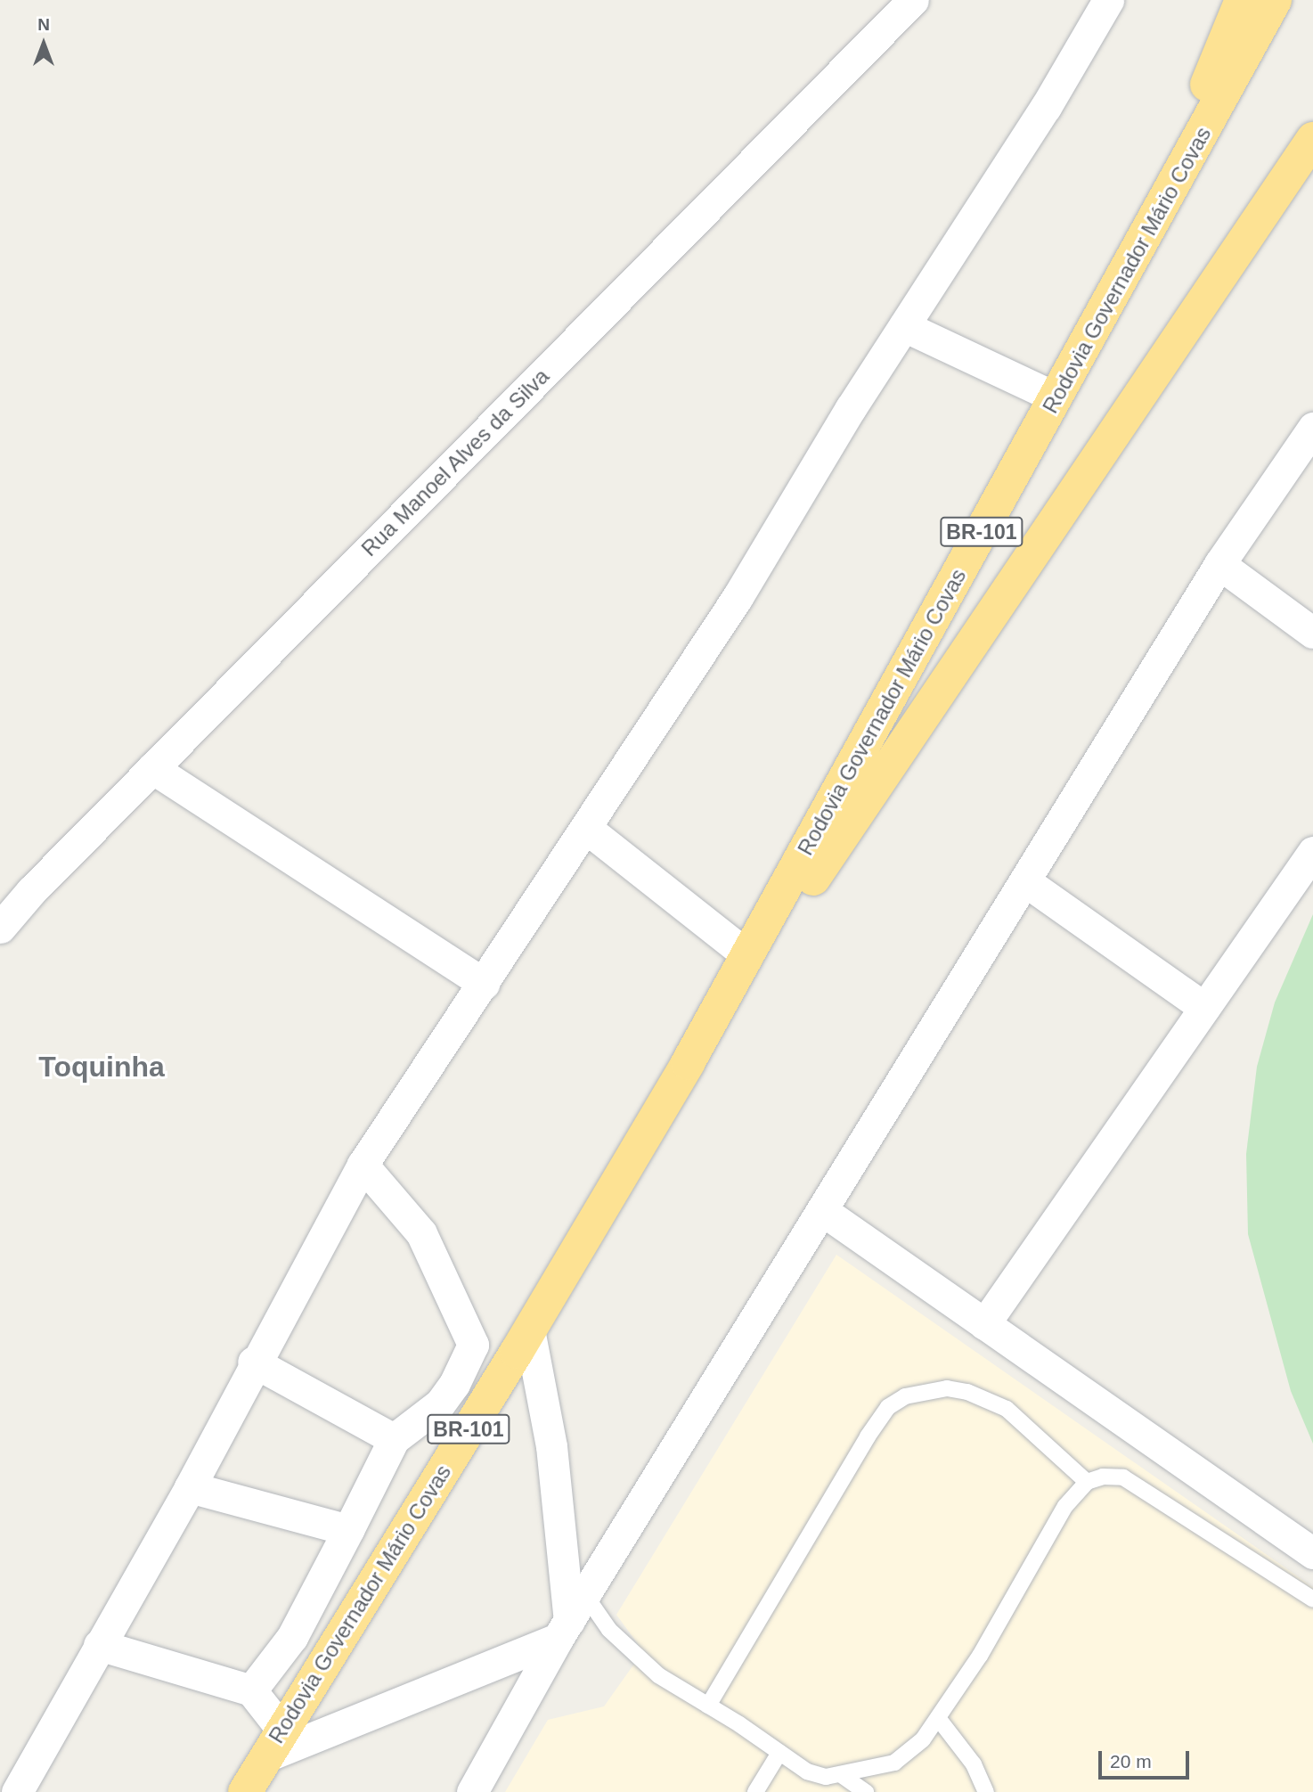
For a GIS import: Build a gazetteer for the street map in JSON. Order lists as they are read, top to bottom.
{
  "streets": {
    "highway": ["Rodovia Governador Mário Covas", "BR-101"],
    "street": ["Rua Manoel Alves da Silva"]
  },
  "districts": ["Toquinha"],
  "scale_bar": "20 m",
  "north": "top"
}
